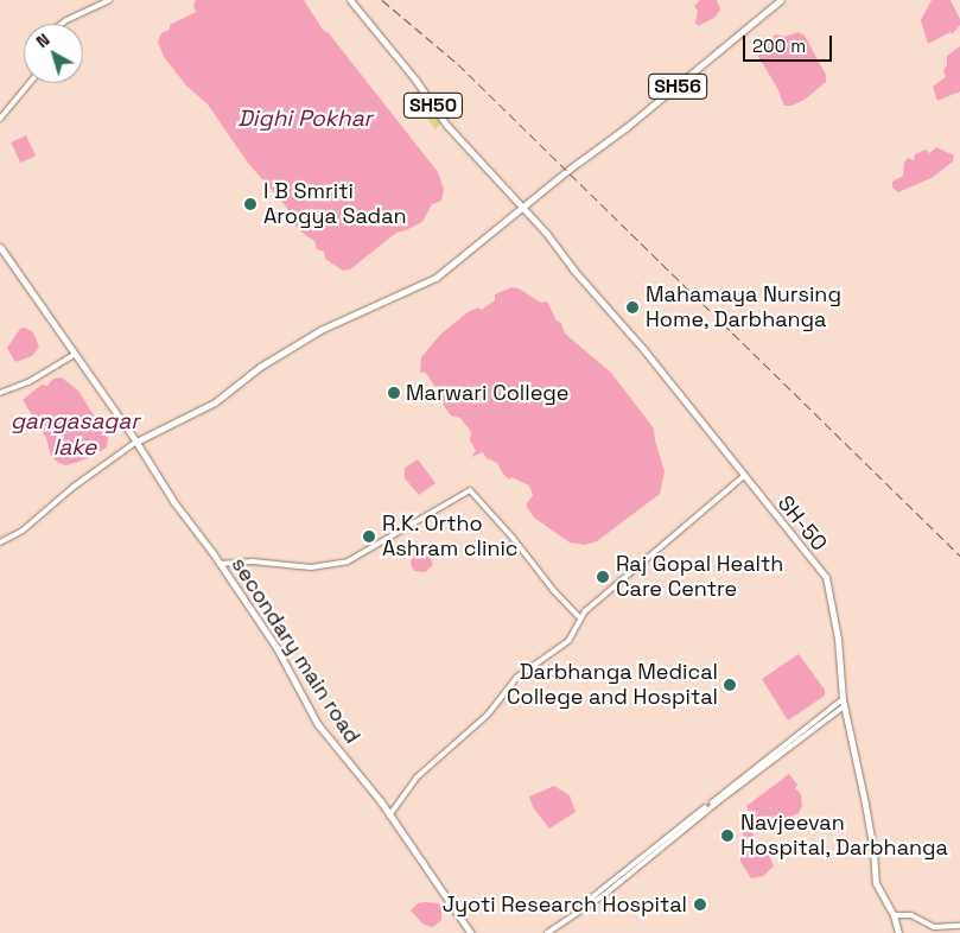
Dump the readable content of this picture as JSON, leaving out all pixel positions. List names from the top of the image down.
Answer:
{
  "streets": {
    "main road": [
      "SH56",
      "SH50",
      "SH-50",
      "secondary main road"
    ]
  },
  "crossings": [
    ["SH56", "SH50"],
    ["SH56", "SH-50"],
    ["SH50", "SH-50"]
  ],
  "water": ["Dighi Pokhar", "gangasagar lake"],
  "places": [
    "I B Smriti Arogya Sadan",
    "Mahamaya Nursing Home, Darbhanga",
    "Marwari College",
    "R.K. Ortho Ashram clinic",
    "Raj Gopal Health Care Centre",
    "Darbhanga Medical College and Hospital",
    "Navjeevan Hospital, Darbhanga",
    "Jyoti Research Hospital"
  ],
  "scale_bar": "200 m",
  "north": "top left"
}
